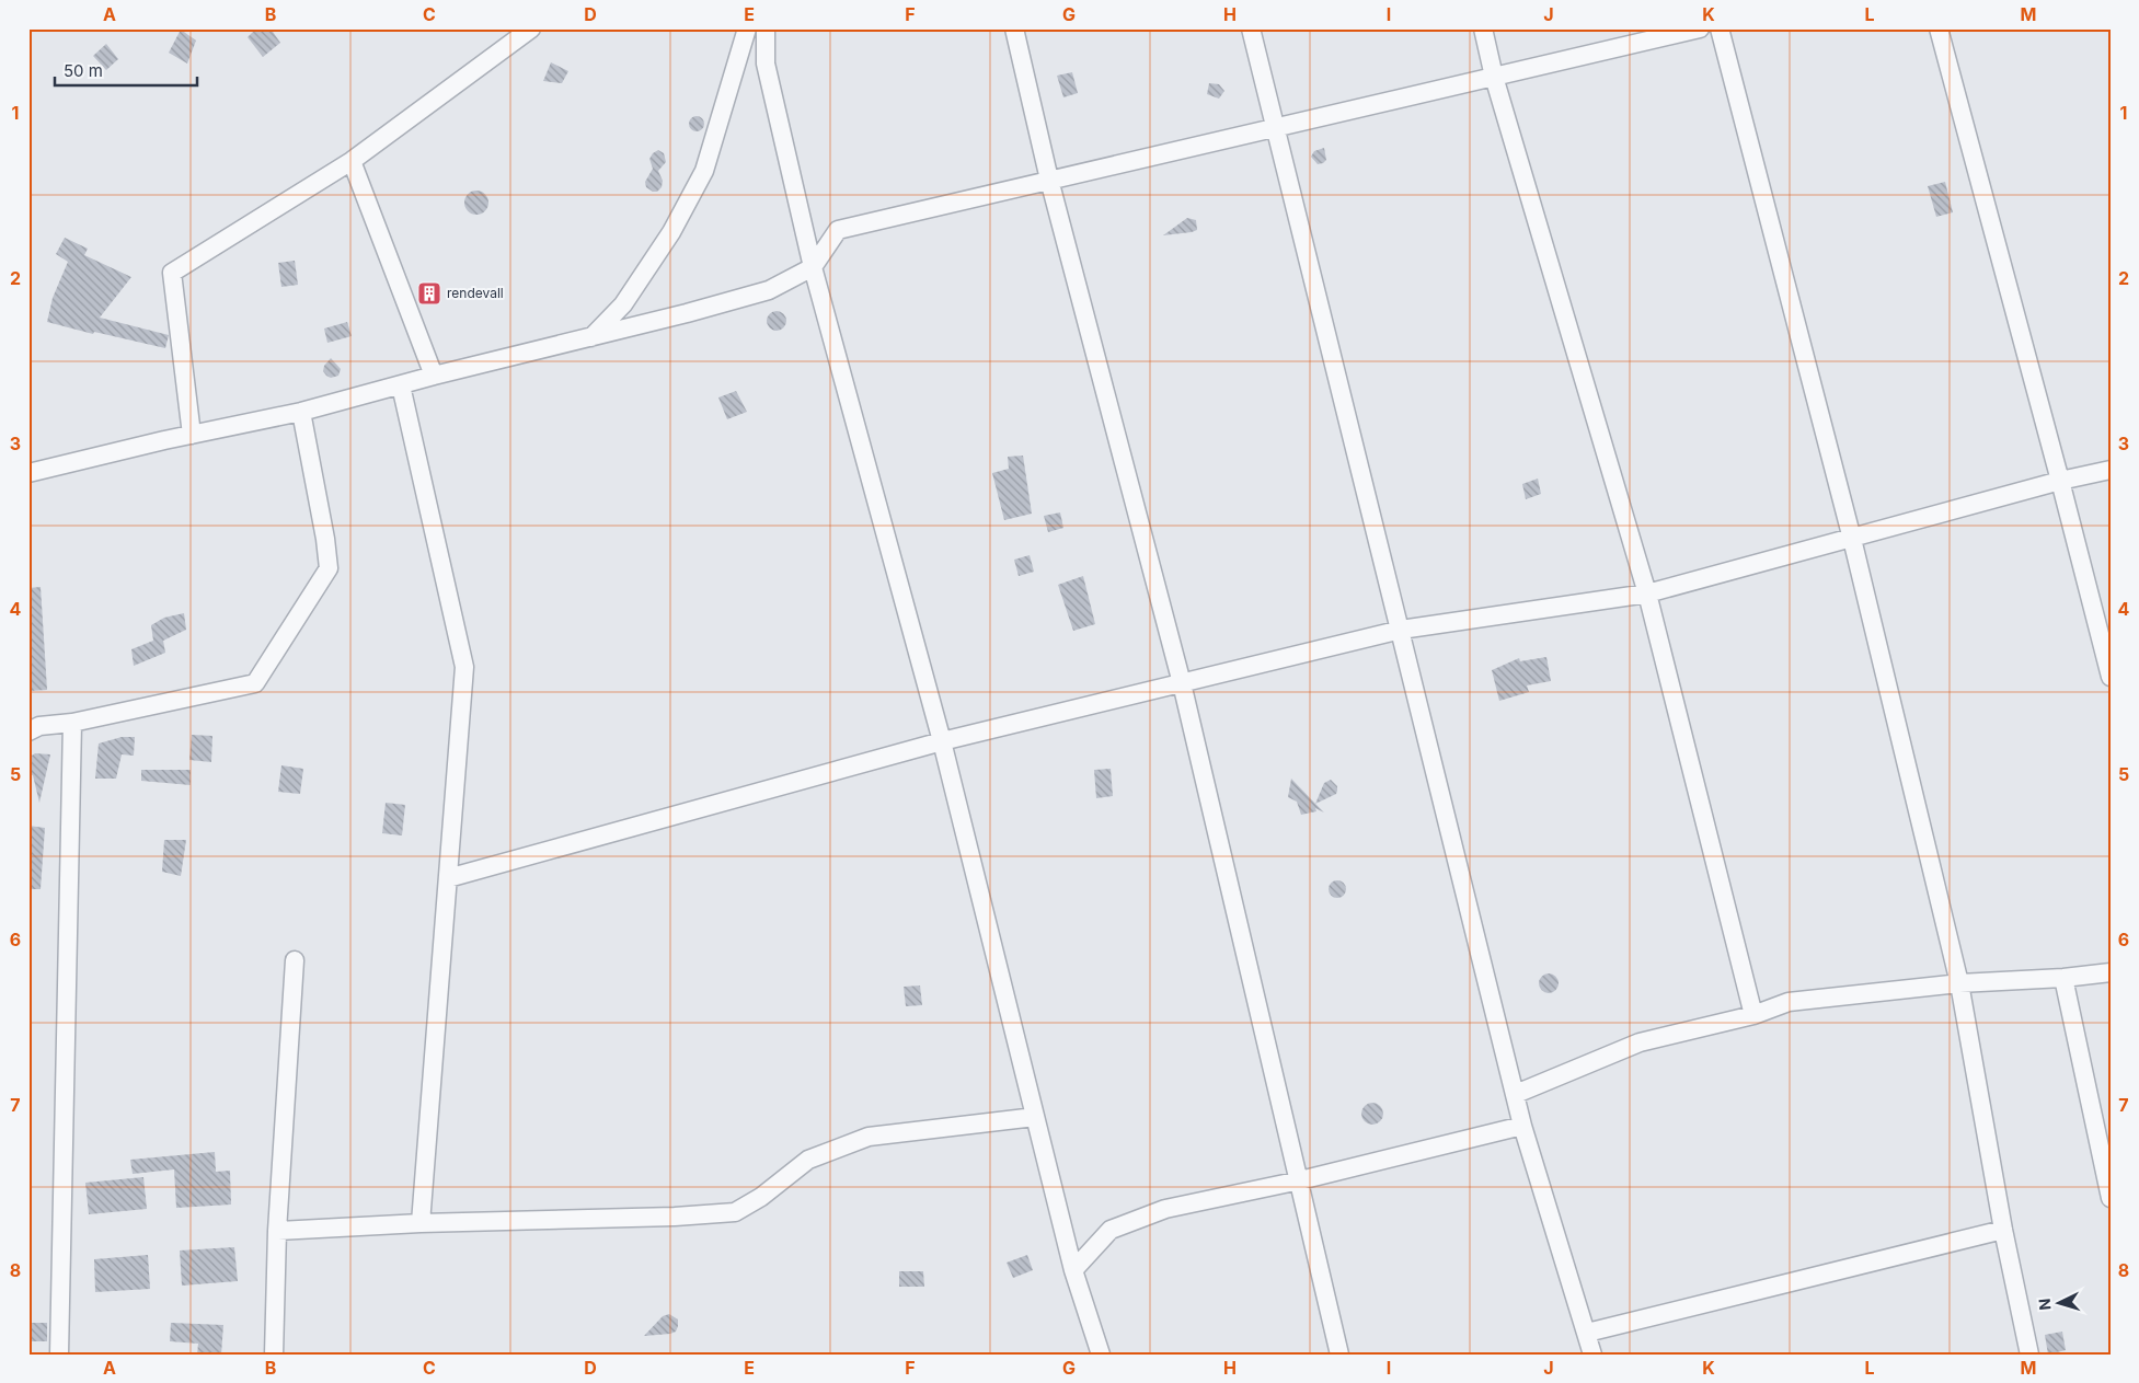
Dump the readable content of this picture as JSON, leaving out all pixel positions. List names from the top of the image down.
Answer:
{
  "places": {
    "building": ["rendevall"]
  },
  "scale_bar": "50 m",
  "north": "left",
  "grid": {
    "columns": [
      "A",
      "B",
      "C",
      "D",
      "E",
      "F",
      "G",
      "H",
      "I",
      "J",
      "K",
      "L",
      "M"
    ],
    "rows": [
      "1",
      "2",
      "3",
      "4",
      "5",
      "6",
      "7",
      "8"
    ]
  }
}
